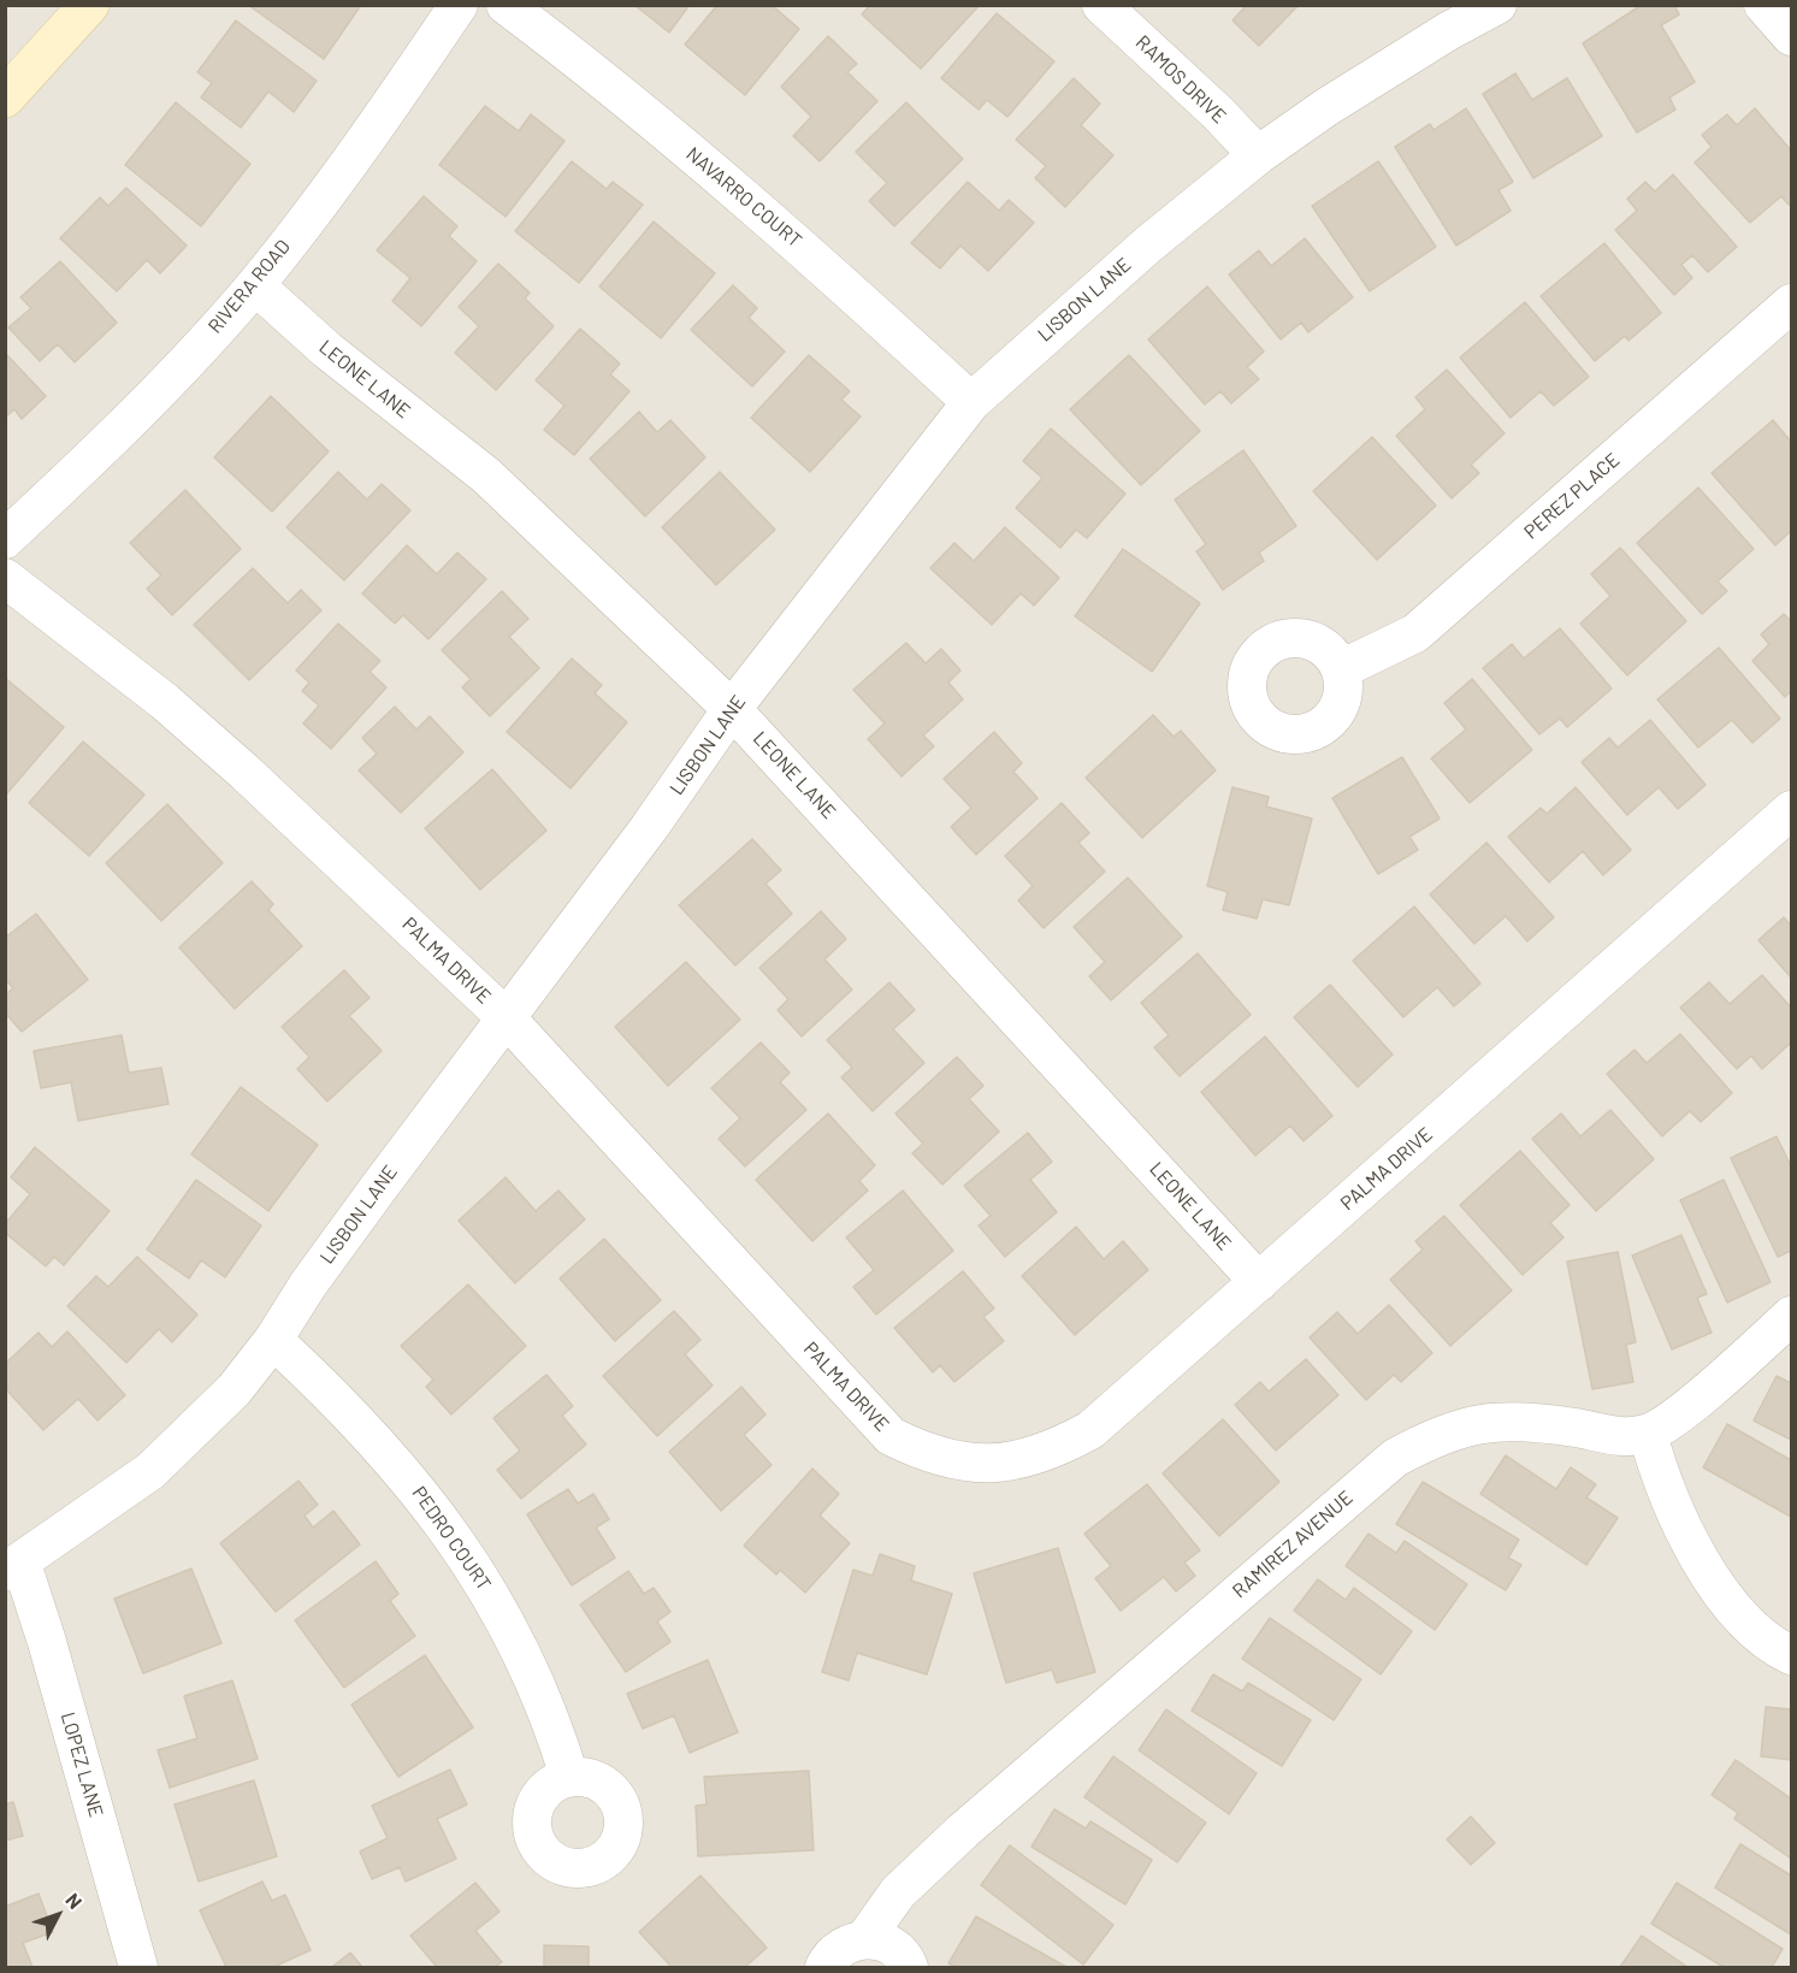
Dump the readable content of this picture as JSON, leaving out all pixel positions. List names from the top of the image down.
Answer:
{
  "streets": {
    "street": [
      "RAMOS DRIVE",
      "NAVARRO COURT",
      "RIVERA ROAD",
      "LISBON LANE",
      "LEONE LANE",
      "PEREZ PLACE",
      "PALMA DRIVE",
      "PEDRO COURT",
      "RAMIREZ AVENUE",
      "LOPEZ LANE"
    ]
  },
  "crossings": [
    ["RAMOS DRIVE", "LISBON LANE"],
    ["NAVARRO COURT", "LISBON LANE"],
    ["RIVERA ROAD", "LEONE LANE"],
    ["LISBON LANE", "LEONE LANE"],
    ["LISBON LANE", "PALMA DRIVE"],
    ["LISBON LANE", "PEDRO COURT"],
    ["LISBON LANE", "LOPEZ LANE"],
    ["LEONE LANE", "PALMA DRIVE"]
  ],
  "north": "top right"
}
